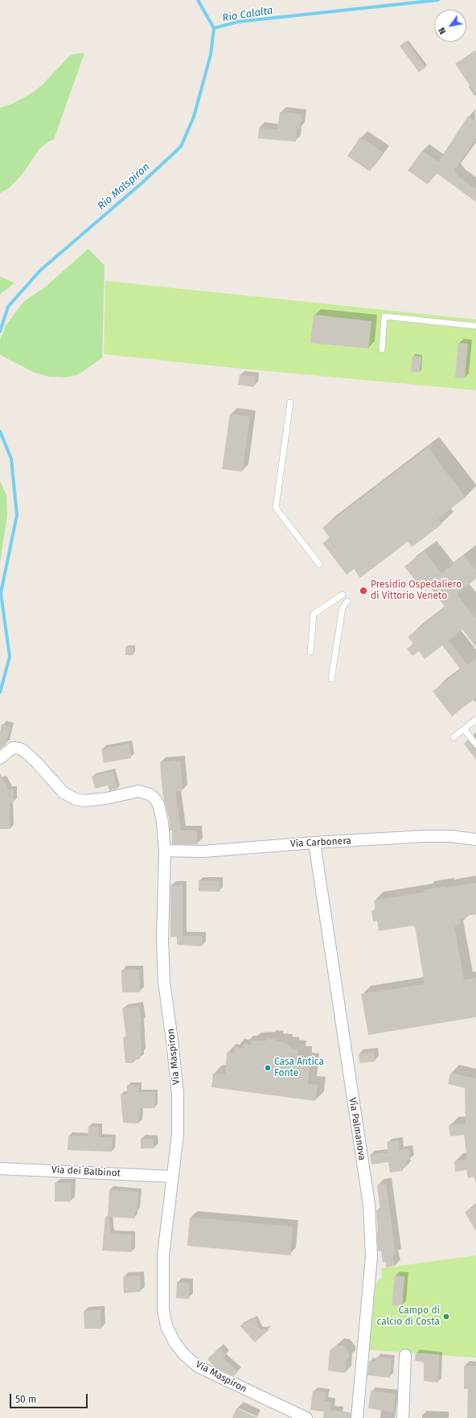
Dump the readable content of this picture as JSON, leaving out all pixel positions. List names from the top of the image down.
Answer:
{
  "streets": {
    "street": [
      "Via Carbonera",
      "Via Maspiron",
      "Via Palmanova",
      "Via dei Balbinot"
    ]
  },
  "crossings": [
    ["Via Carbonera", "Via Maspiron"],
    ["Via Carbonera", "Via Palmanova"],
    ["Via Maspiron", "Via dei Balbinot"]
  ],
  "water": ["Rio Calalta", "Rio Malspiron"],
  "places": ["Presidio Ospedaliero di Vittorio Veneto", "Casa Antica Fonte", "Campo di calcio di Costa"],
  "scale_bar": "50 m",
  "north": "bottom left"
}
